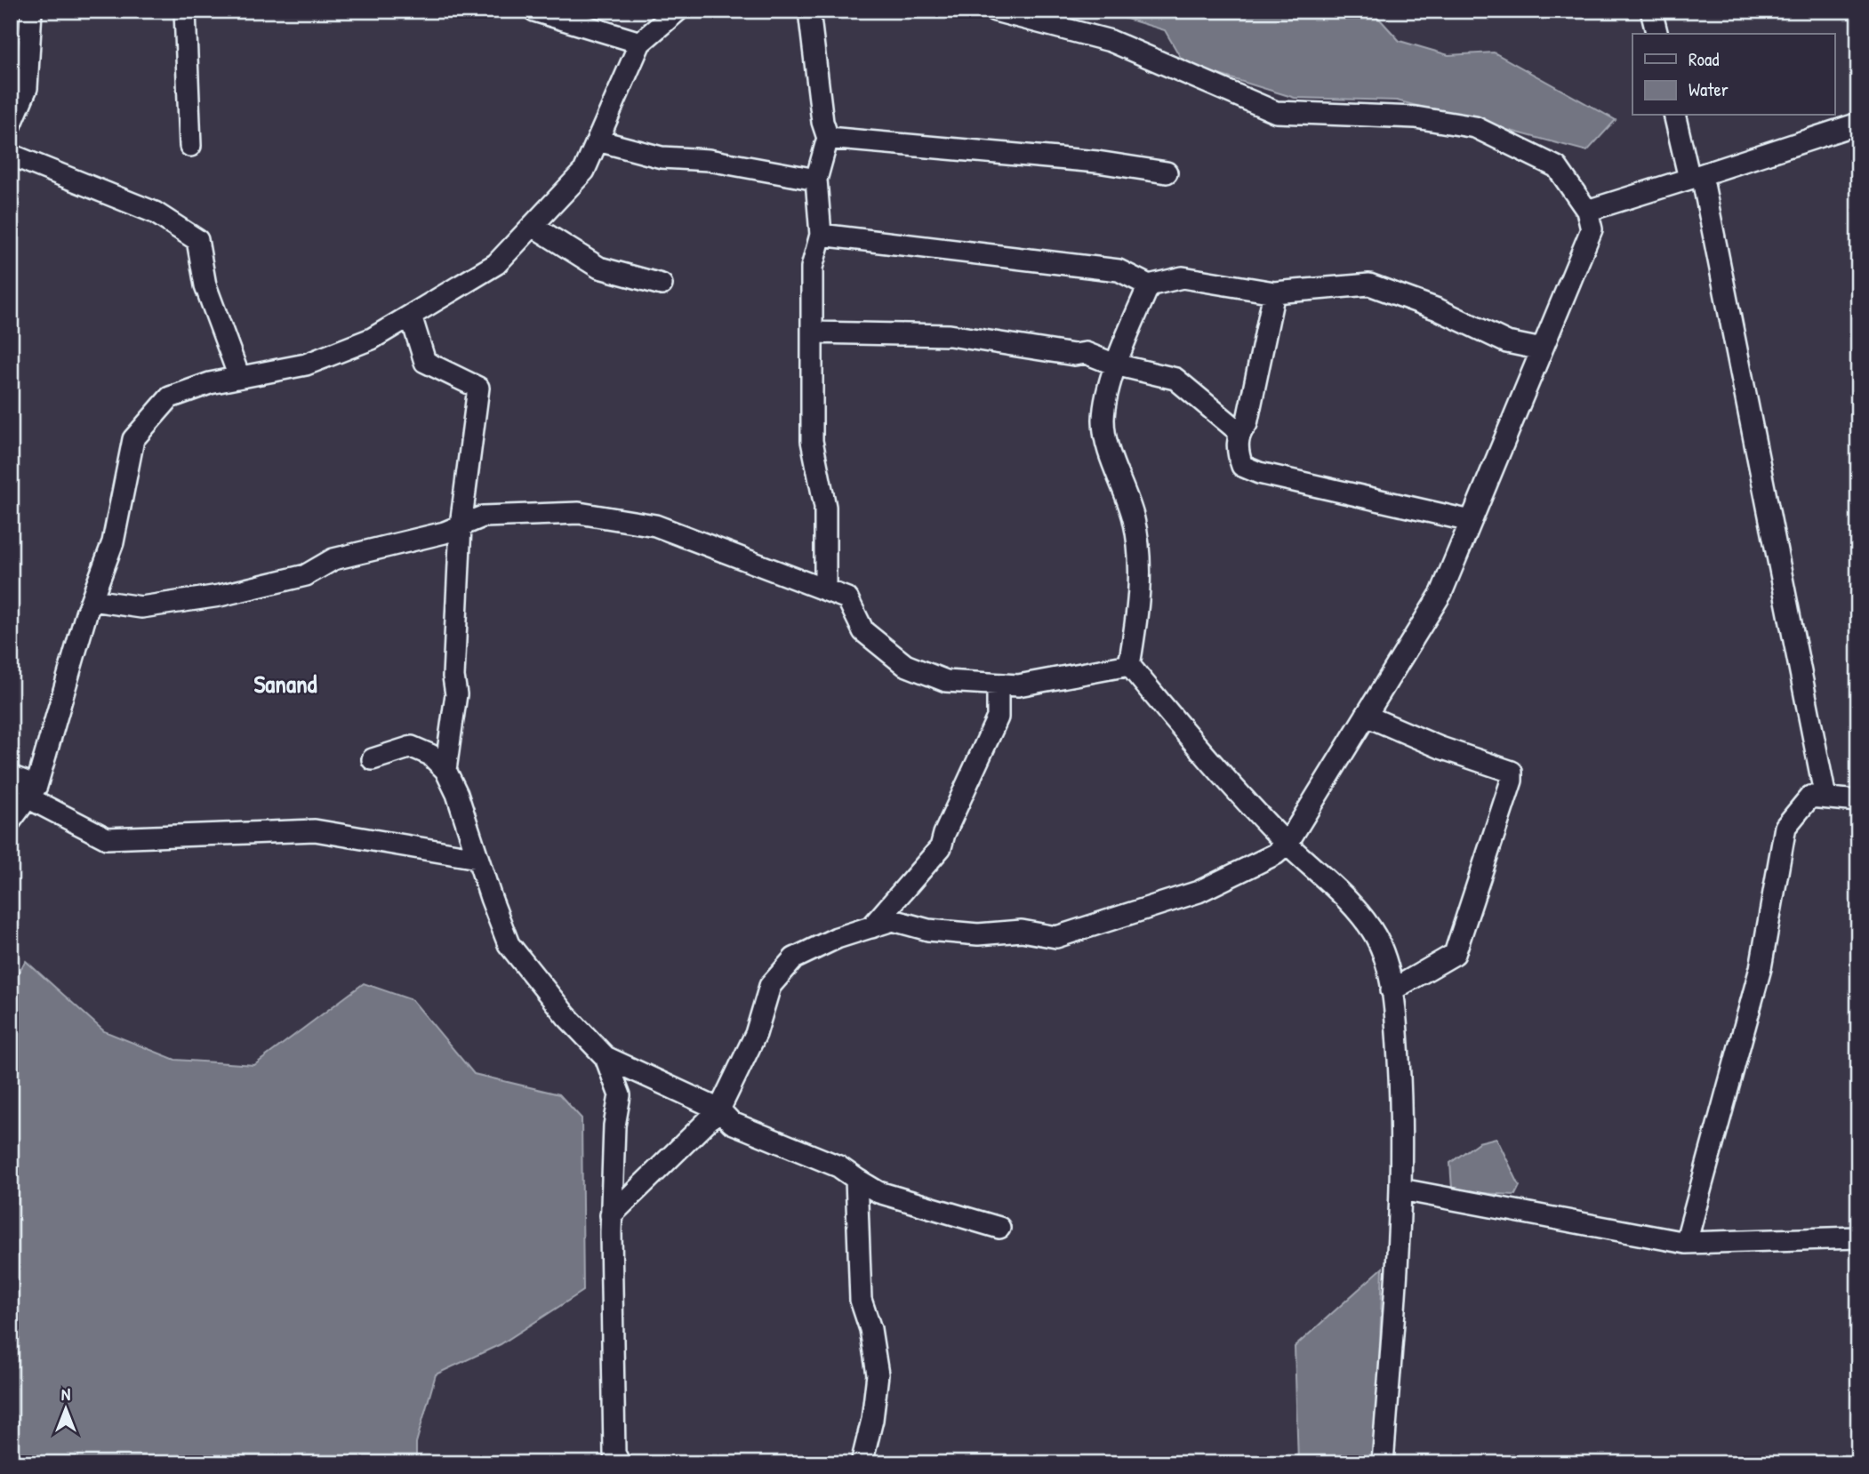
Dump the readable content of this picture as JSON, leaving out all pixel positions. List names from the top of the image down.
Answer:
{
  "districts": ["Sanand"],
  "legend": ["Road", "Water"],
  "north": "top"
}
